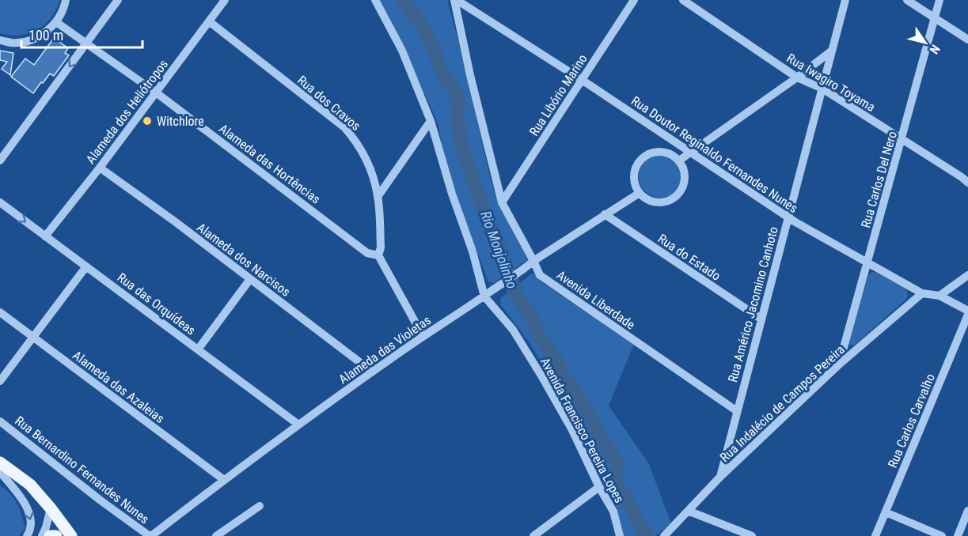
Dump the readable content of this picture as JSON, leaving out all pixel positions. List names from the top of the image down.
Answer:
{
  "streets": {
    "street": [
      "Rua Iwagiro Toyama",
      "Rua Libório Marino",
      "Rua dos Cravos",
      "Alameda dos Heliótropos",
      "Rua Doutor Reginaldo Fernandes Nunes",
      "Alameda das Hortências",
      "Rua Carlos Del Nero",
      "Rua do Estado",
      "Alameda dos Narcisos",
      "Avenida Liberdade",
      "Rua das Orquídeas",
      "Rua Américo Jacomino Canhoto",
      "Alameda das Violetas",
      "Alameda das Azaleias",
      "Rua Indalécio de Campos Pereira",
      "Rua Carlos Carvalho",
      "Avenida Francisco Pereira Lopes",
      "Rua Bernardino Fernandes Nunes"
    ]
  },
  "crossings": [
    ["Rua Iwagiro Toyama", "Rua Carlos Del Nero"],
    ["Rua Iwagiro Toyama", "Rua Américo Jacomino Canhoto"],
    ["Rua Libório Marino", "Rua Doutor Reginaldo Fernandes Nunes"],
    ["Rua Libório Marino", "Avenida Liberdade"],
    ["Rua dos Cravos", "Alameda dos Heliótropos"],
    ["Rua dos Cravos", "Alameda das Hortências"],
    ["Alameda dos Heliótropos", "Alameda das Hortências"],
    ["Alameda dos Heliótropos", "Alameda dos Narcisos"],
    ["Alameda dos Heliótropos", "Rua das Orquídeas"],
    ["Rua Doutor Reginaldo Fernandes Nunes", "Rua Carlos Del Nero"],
    ["Rua Doutor Reginaldo Fernandes Nunes", "Avenida Liberdade"],
    ["Rua Doutor Reginaldo Fernandes Nunes", "Rua Américo Jacomino Canhoto"],
    ["Rua Doutor Reginaldo Fernandes Nunes", "Rua Indalécio de Campos Pereira"],
    ["Rua Carlos Del Nero", "Rua Indalécio de Campos Pereira"],
    ["Rua do Estado", "Rua Américo Jacomino Canhoto"],
    ["Rua do Estado", "Alameda das Violetas"],
    ["Alameda dos Narcisos", "Alameda das Violetas"],
    ["Avenida Liberdade", "Rua Américo Jacomino Canhoto"],
    ["Avenida Liberdade", "Alameda das Violetas"],
    ["Rua das Orquídeas", "Alameda das Violetas"],
    ["Rua Américo Jacomino Canhoto", "Rua Indalécio de Campos Pereira"],
    ["Alameda das Violetas", "Alameda das Azaleias"],
    ["Alameda das Violetas", "Avenida Francisco Pereira Lopes"],
    ["Alameda das Violetas", "Rua Bernardino Fernandes Nunes"]
  ],
  "water": ["Rio Monjolinho"],
  "places": ["Witchlore"],
  "scale_bar": "100 m",
  "north": "bottom right"
}
